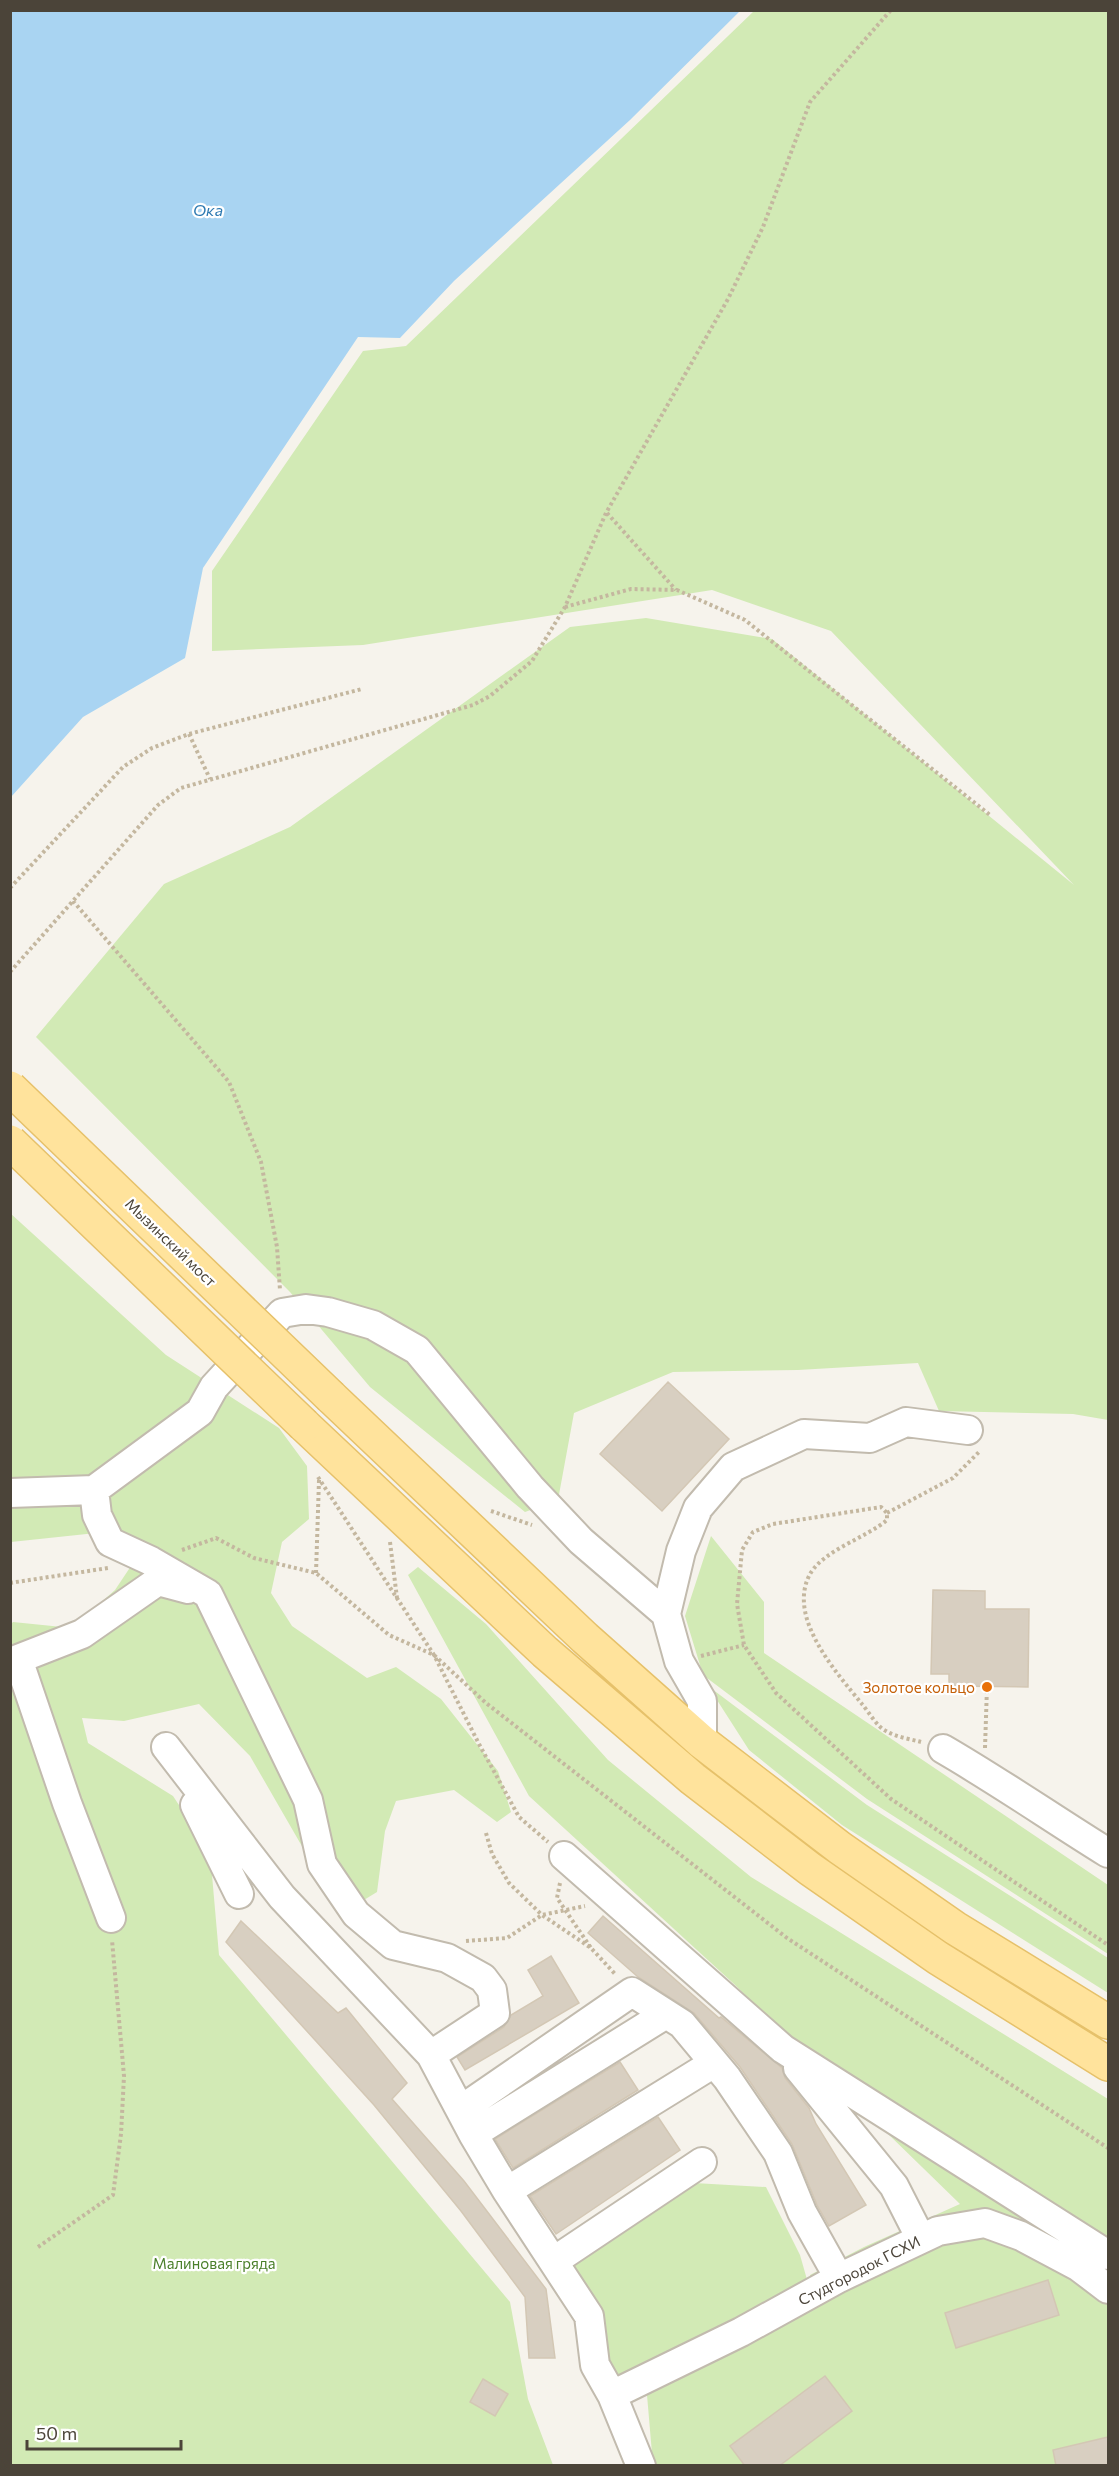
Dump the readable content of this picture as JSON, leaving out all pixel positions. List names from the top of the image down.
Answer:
{
  "streets": {
    "main road": ["Мызинский мост"],
    "lane": ["Студгородок ГСХИ"]
  },
  "water": ["Ока"],
  "parks": ["Малиновая гряда"],
  "places": ["Золотое кольцо"],
  "scale_bar": "50 m"
}
